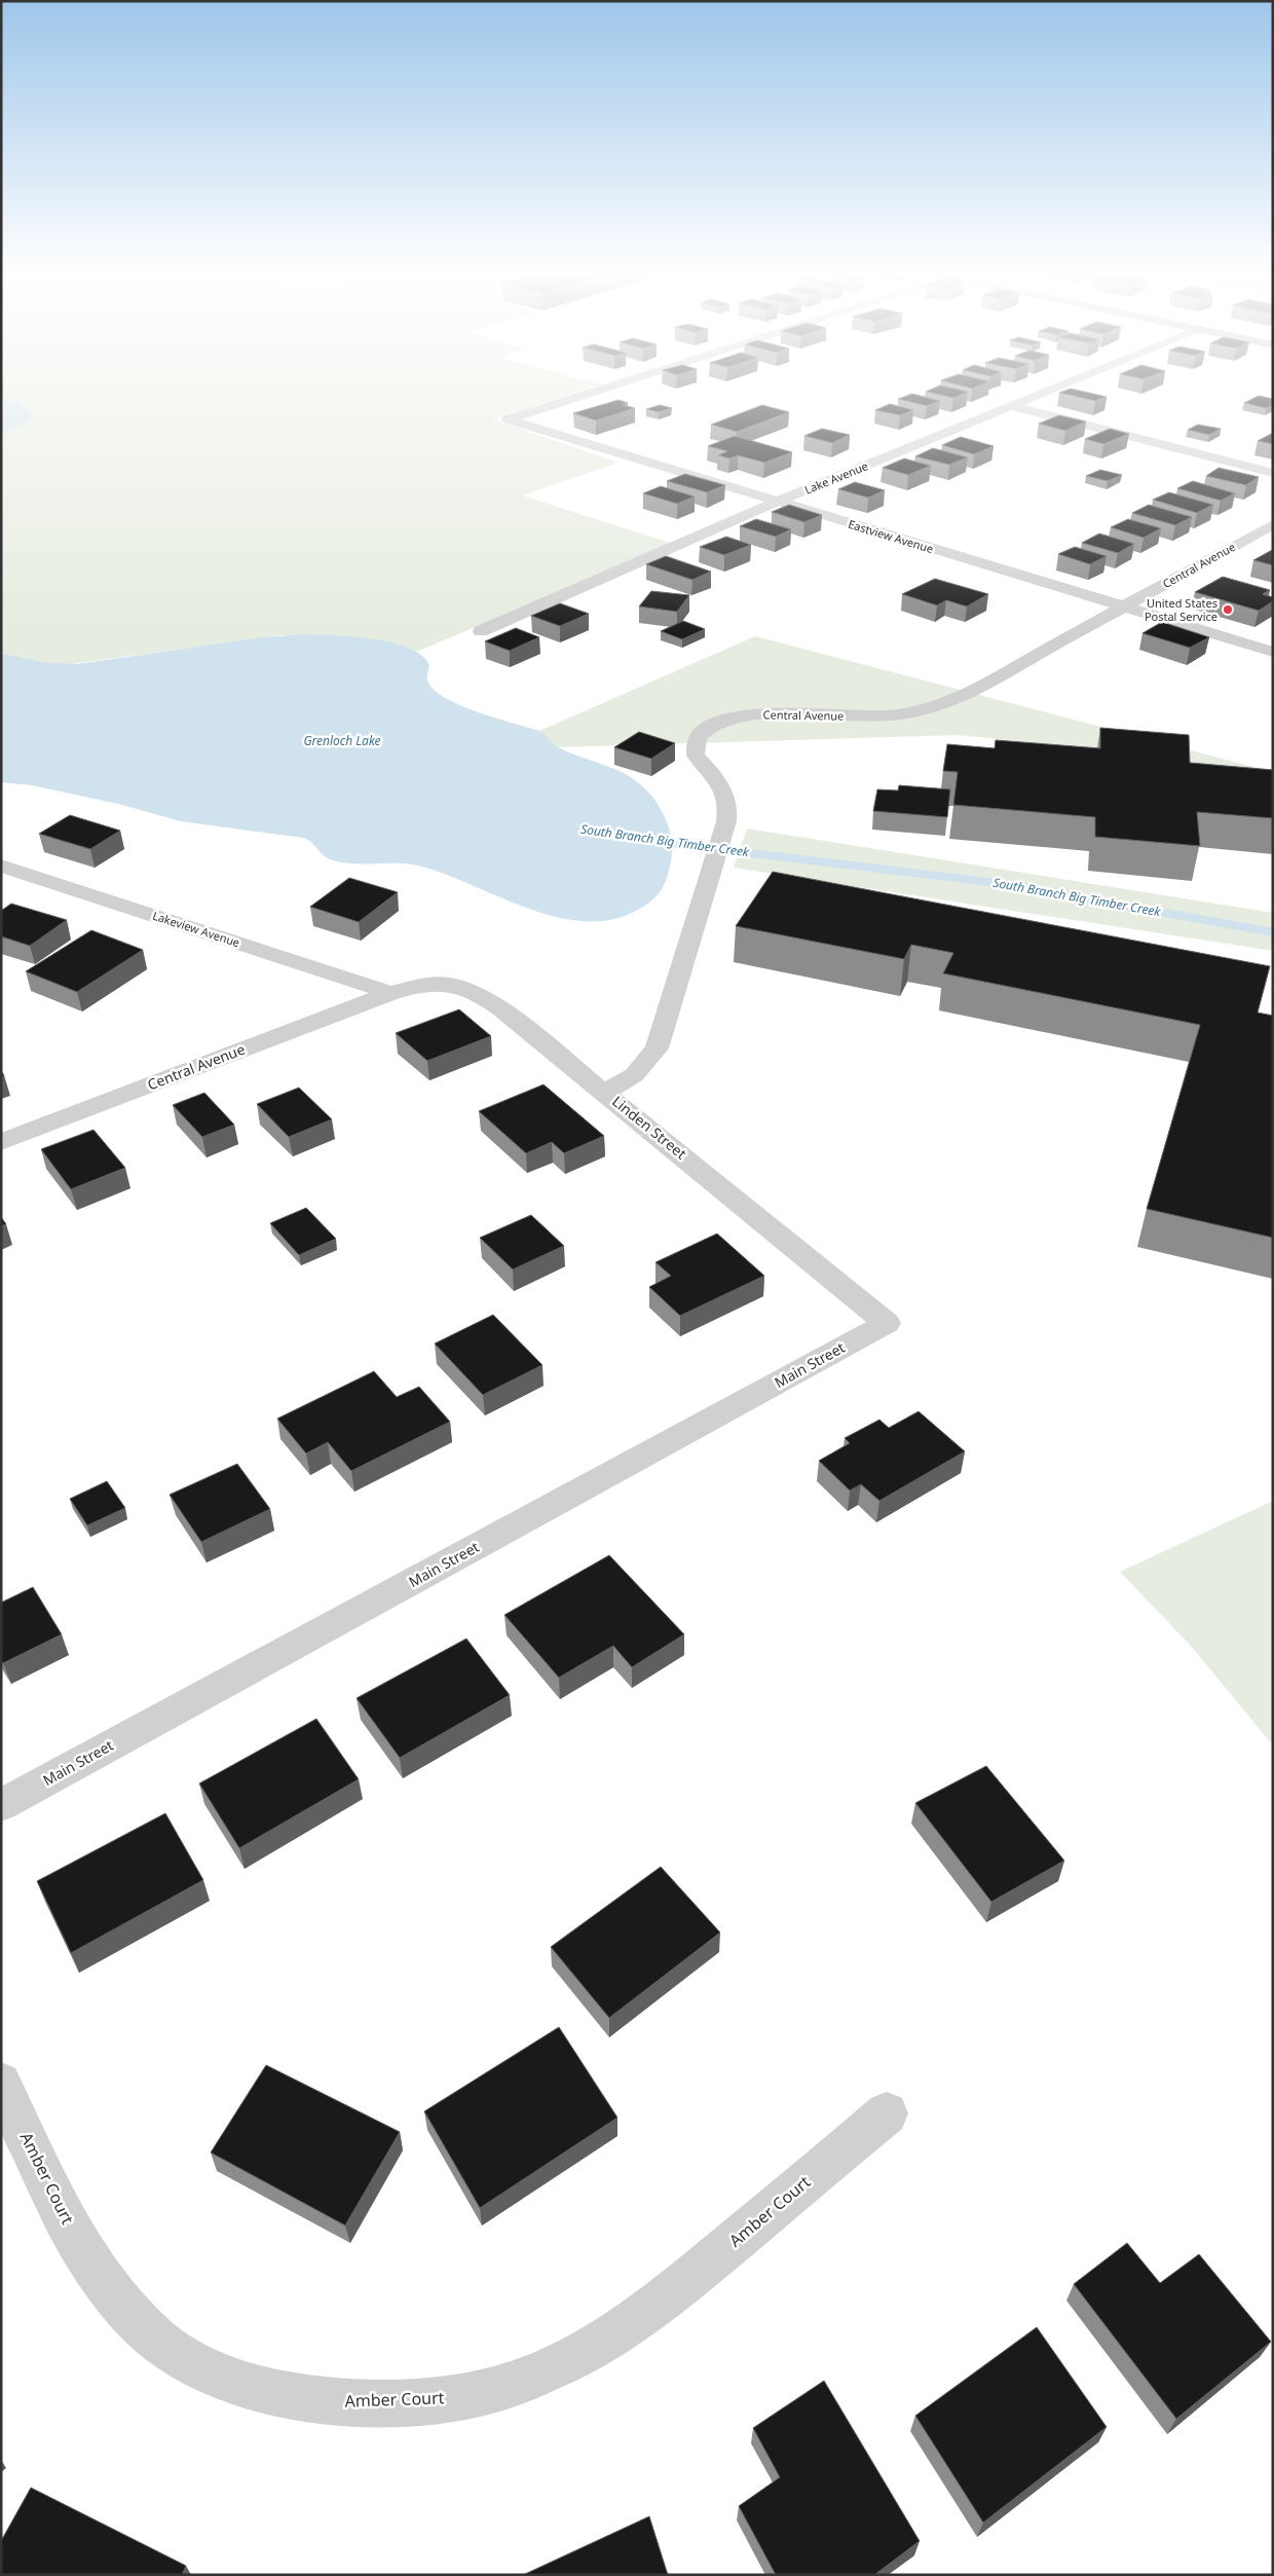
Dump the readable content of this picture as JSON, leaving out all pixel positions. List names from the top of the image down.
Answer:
{
  "streets": {
    "street": [
      "Lake Avenue",
      "Eastview Avenue",
      "Central Avenue",
      "Lakeview Avenue",
      "Linden Street",
      "Main Street",
      "Amber Court"
    ]
  },
  "crossings": [
    ["Lake Avenue", "Eastview Avenue"],
    ["Eastview Avenue", "Central Avenue"],
    ["Central Avenue", "Lakeview Avenue"],
    ["Central Avenue", "Linden Street"],
    ["Lakeview Avenue", "Linden Street"],
    ["Linden Street", "Main Street"]
  ],
  "water": ["Grenloch Lake", "South Branch Big Timber Creek"],
  "places": ["United States Postal Service"]
}
